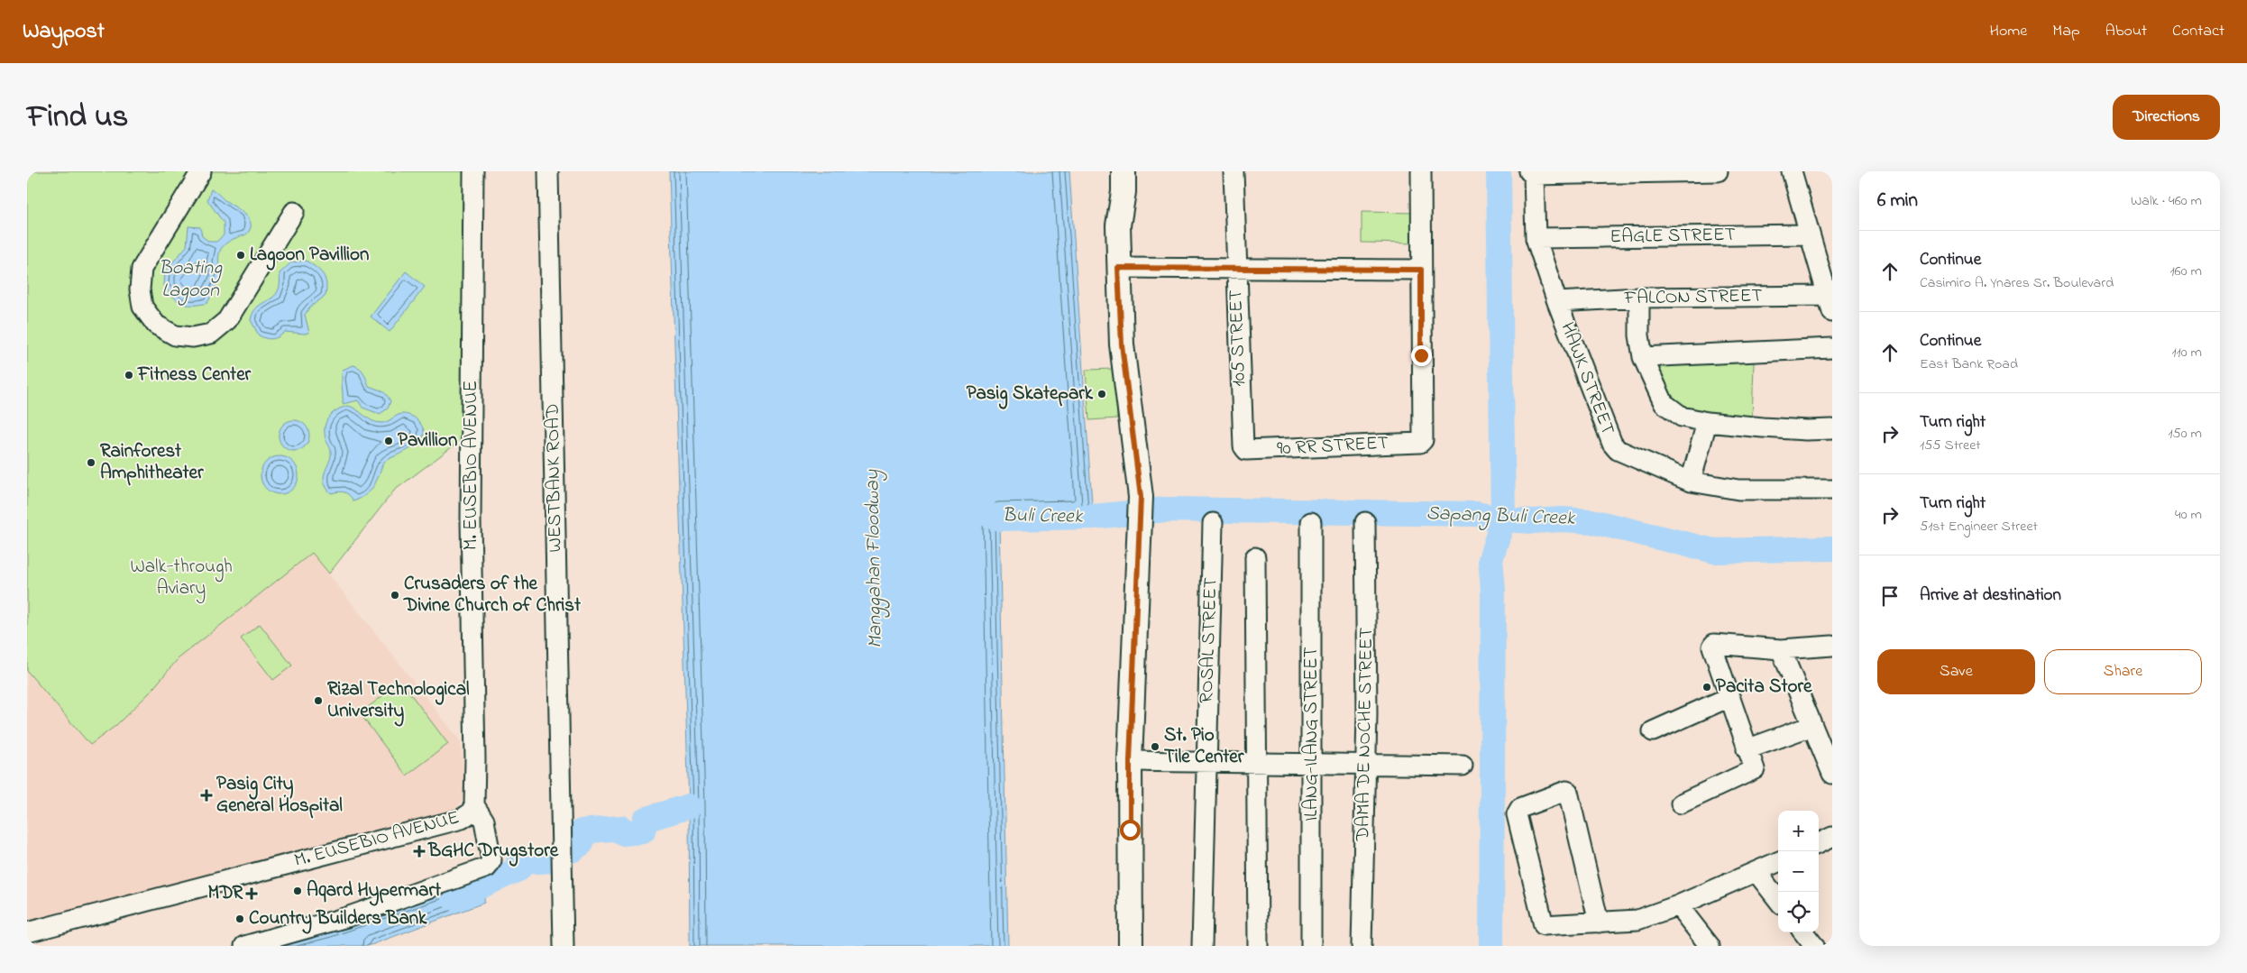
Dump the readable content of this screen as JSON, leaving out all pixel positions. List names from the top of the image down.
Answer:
{
  "streets": {
    "street": [
      "EAGLE STREET",
      "FALCON STREET",
      "105 STREET",
      "HAWK STREET",
      "90 RR STREET",
      "M. EUSEBIO AVENUE",
      "WESTBANK ROAD",
      "ROSAL STREET",
      "ILANG-ILANG STREET",
      "DAMA DE NOCHE STREET"
    ]
  },
  "crossings": [
    ["EAGLE STREET", "HAWK STREET"],
    ["FALCON STREET", "HAWK STREET"],
    ["105 STREET", "90 RR STREET"]
  ],
  "water": [
    "Boating Lagoon",
    "Buli Creek",
    "Sapang Buli Creek",
    "Manggahan Floodway"
  ],
  "parks": ["Walk-through Aviary"],
  "places": {
    "other": [
      "Lagoon Pavillion",
      "Fitness Center",
      "Pasig Skatepark",
      "Pavillion",
      "Rainforest Amphitheater",
      "Crusaders of the Divine Church of Christ",
      "Pacita Store",
      "Rizal Technological University",
      "St. Pio Tile Center",
      "Aqard Hypermart",
      "Country Builders Bank"
    ],
    "health": ["Pasig City General Hospital", "BGHC Drugstore", "MDR"]
  },
  "page": {
    "header": "Waypost",
    "nav": [
      "Home",
      "Map",
      "About",
      "Contact"
    ],
    "title": "Find us",
    "buttons": [
      "Directions",
      ["Save", "Share"]
    ],
    "heading": ["6 min", "Walk · 460 m"],
    "list": [
      ["Continue", "Casimiro A. Ynares Sr. Boulevard", "160 m"],
      ["Continue", "East Bank Road", "110 m"],
      ["Turn right", "155 Street", "150 m"],
      ["Turn right", "51st Engineer Street", "40 m"],
      "Arrive at destination"
    ],
    "map_buttons": ["+", "−"]
  }
}
